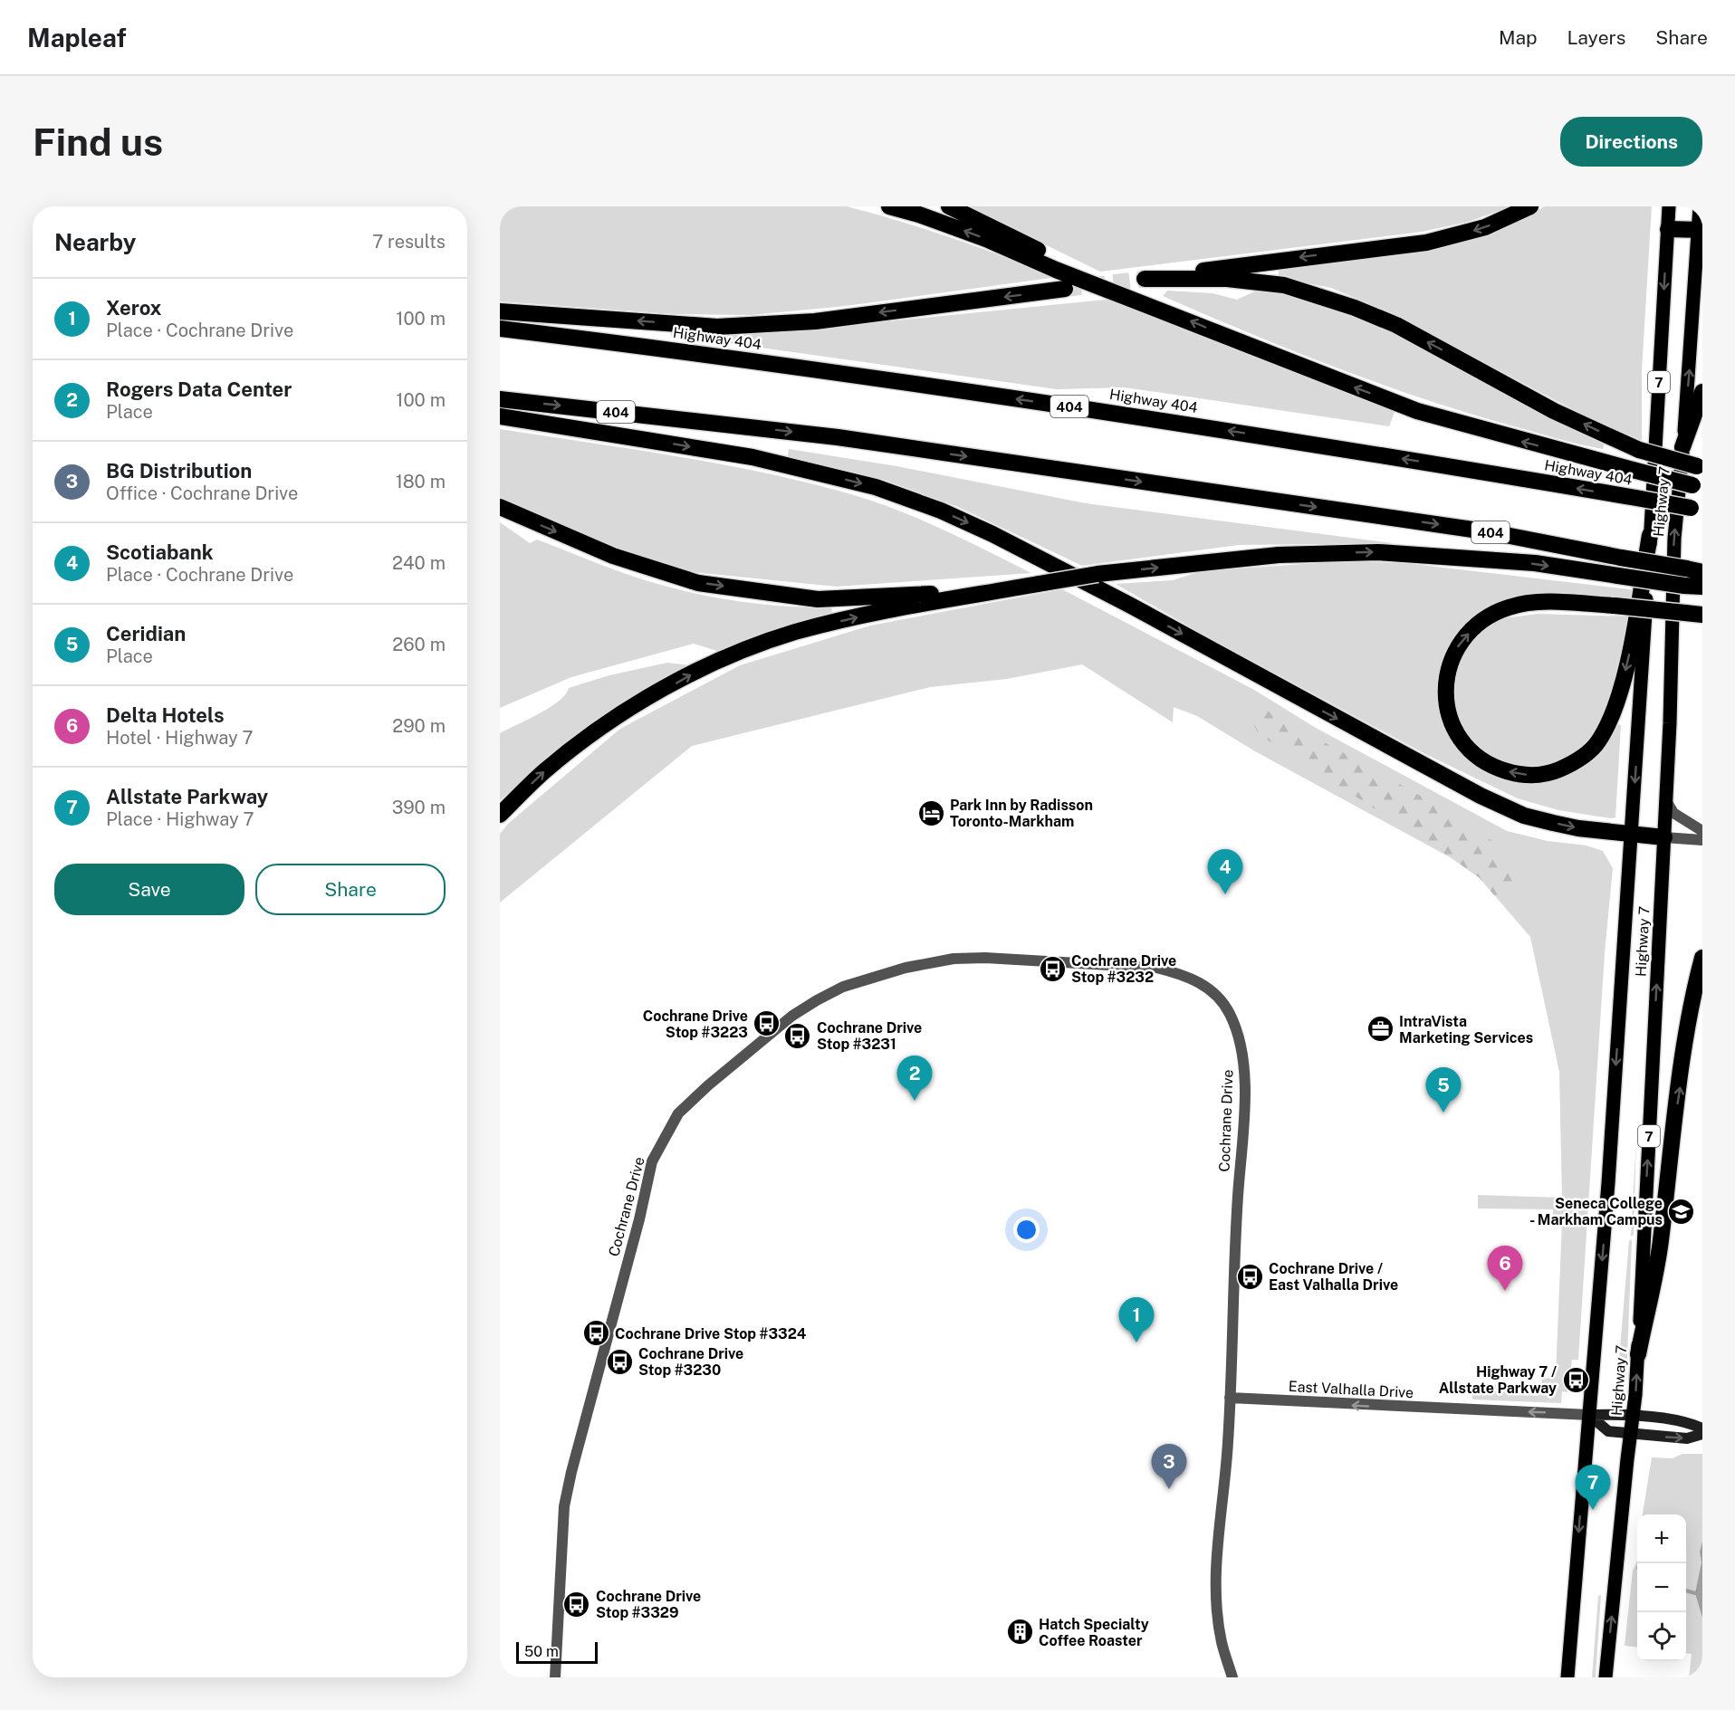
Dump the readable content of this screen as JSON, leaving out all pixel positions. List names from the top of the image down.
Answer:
{
  "streets": {
    "highway": ["Highway 404", "404"],
    "main road": ["7", "Highway 7"],
    "street": ["Cochrane Drive", "East Valhalla Drive"]
  },
  "crossings": [
    ["Highway 7", "East Valhalla Drive"],
    ["Cochrane Drive", "East Valhalla Drive"]
  ],
  "one_way": ["East Valhalla Drive"],
  "places": {
    "hotel": ["Park Inn by Radisson Toronto-Markham"],
    "bus stop": [
      "Cochrane Drive Stop #3232",
      "Cochrane Drive Stop #3223",
      "Cochrane Drive Stop #3231",
      "Cochrane Drive / East Valhalla Drive",
      "Cochrane Drive Stop #3324",
      "Cochrane Drive Stop #3230",
      "Highway 7 / Allstate Parkway",
      "Cochrane Drive Stop #3329"
    ],
    "office": ["IntraVista Marketing Services"],
    "school or university": ["Seneca College - Markham Campus"],
    "building": ["Hatch Specialty Coffee Roaster"]
  },
  "scale_bar": "50 m",
  "page": {
    "header": "Mapleaf",
    "nav": ["Map", "Layers", "Share"],
    "buttons": [
      "Directions",
      ["Save", "Share"]
    ],
    "title": "Find us",
    "heading": ["Nearby", "7 results"],
    "list": [
      {
        "mark": "1",
        "name": "Xerox",
        "note": "Place · Cochrane Drive",
        "value": "100 m"
      },
      {
        "mark": "2",
        "name": "Rogers Data Center",
        "note": "Place",
        "value": "100 m"
      },
      {
        "mark": "3",
        "name": "BG Distribution",
        "note": "Office · Cochrane Drive",
        "value": "180 m"
      },
      {
        "mark": "4",
        "name": "Scotiabank",
        "note": "Place · Cochrane Drive",
        "value": "240 m"
      },
      {
        "mark": "5",
        "name": "Ceridian",
        "note": "Place",
        "value": "260 m"
      },
      {
        "mark": "6",
        "name": "Delta Hotels",
        "note": "Hotel · Highway 7",
        "value": "290 m"
      },
      {
        "mark": "7",
        "name": "Allstate Parkway",
        "note": "Place · Highway 7",
        "value": "390 m"
      }
    ],
    "pins": [
      "4",
      "2",
      "5",
      "6",
      "1",
      "3",
      "7"
    ],
    "map_buttons": ["+", "−"],
    "scale": "50 m"
  }
}
